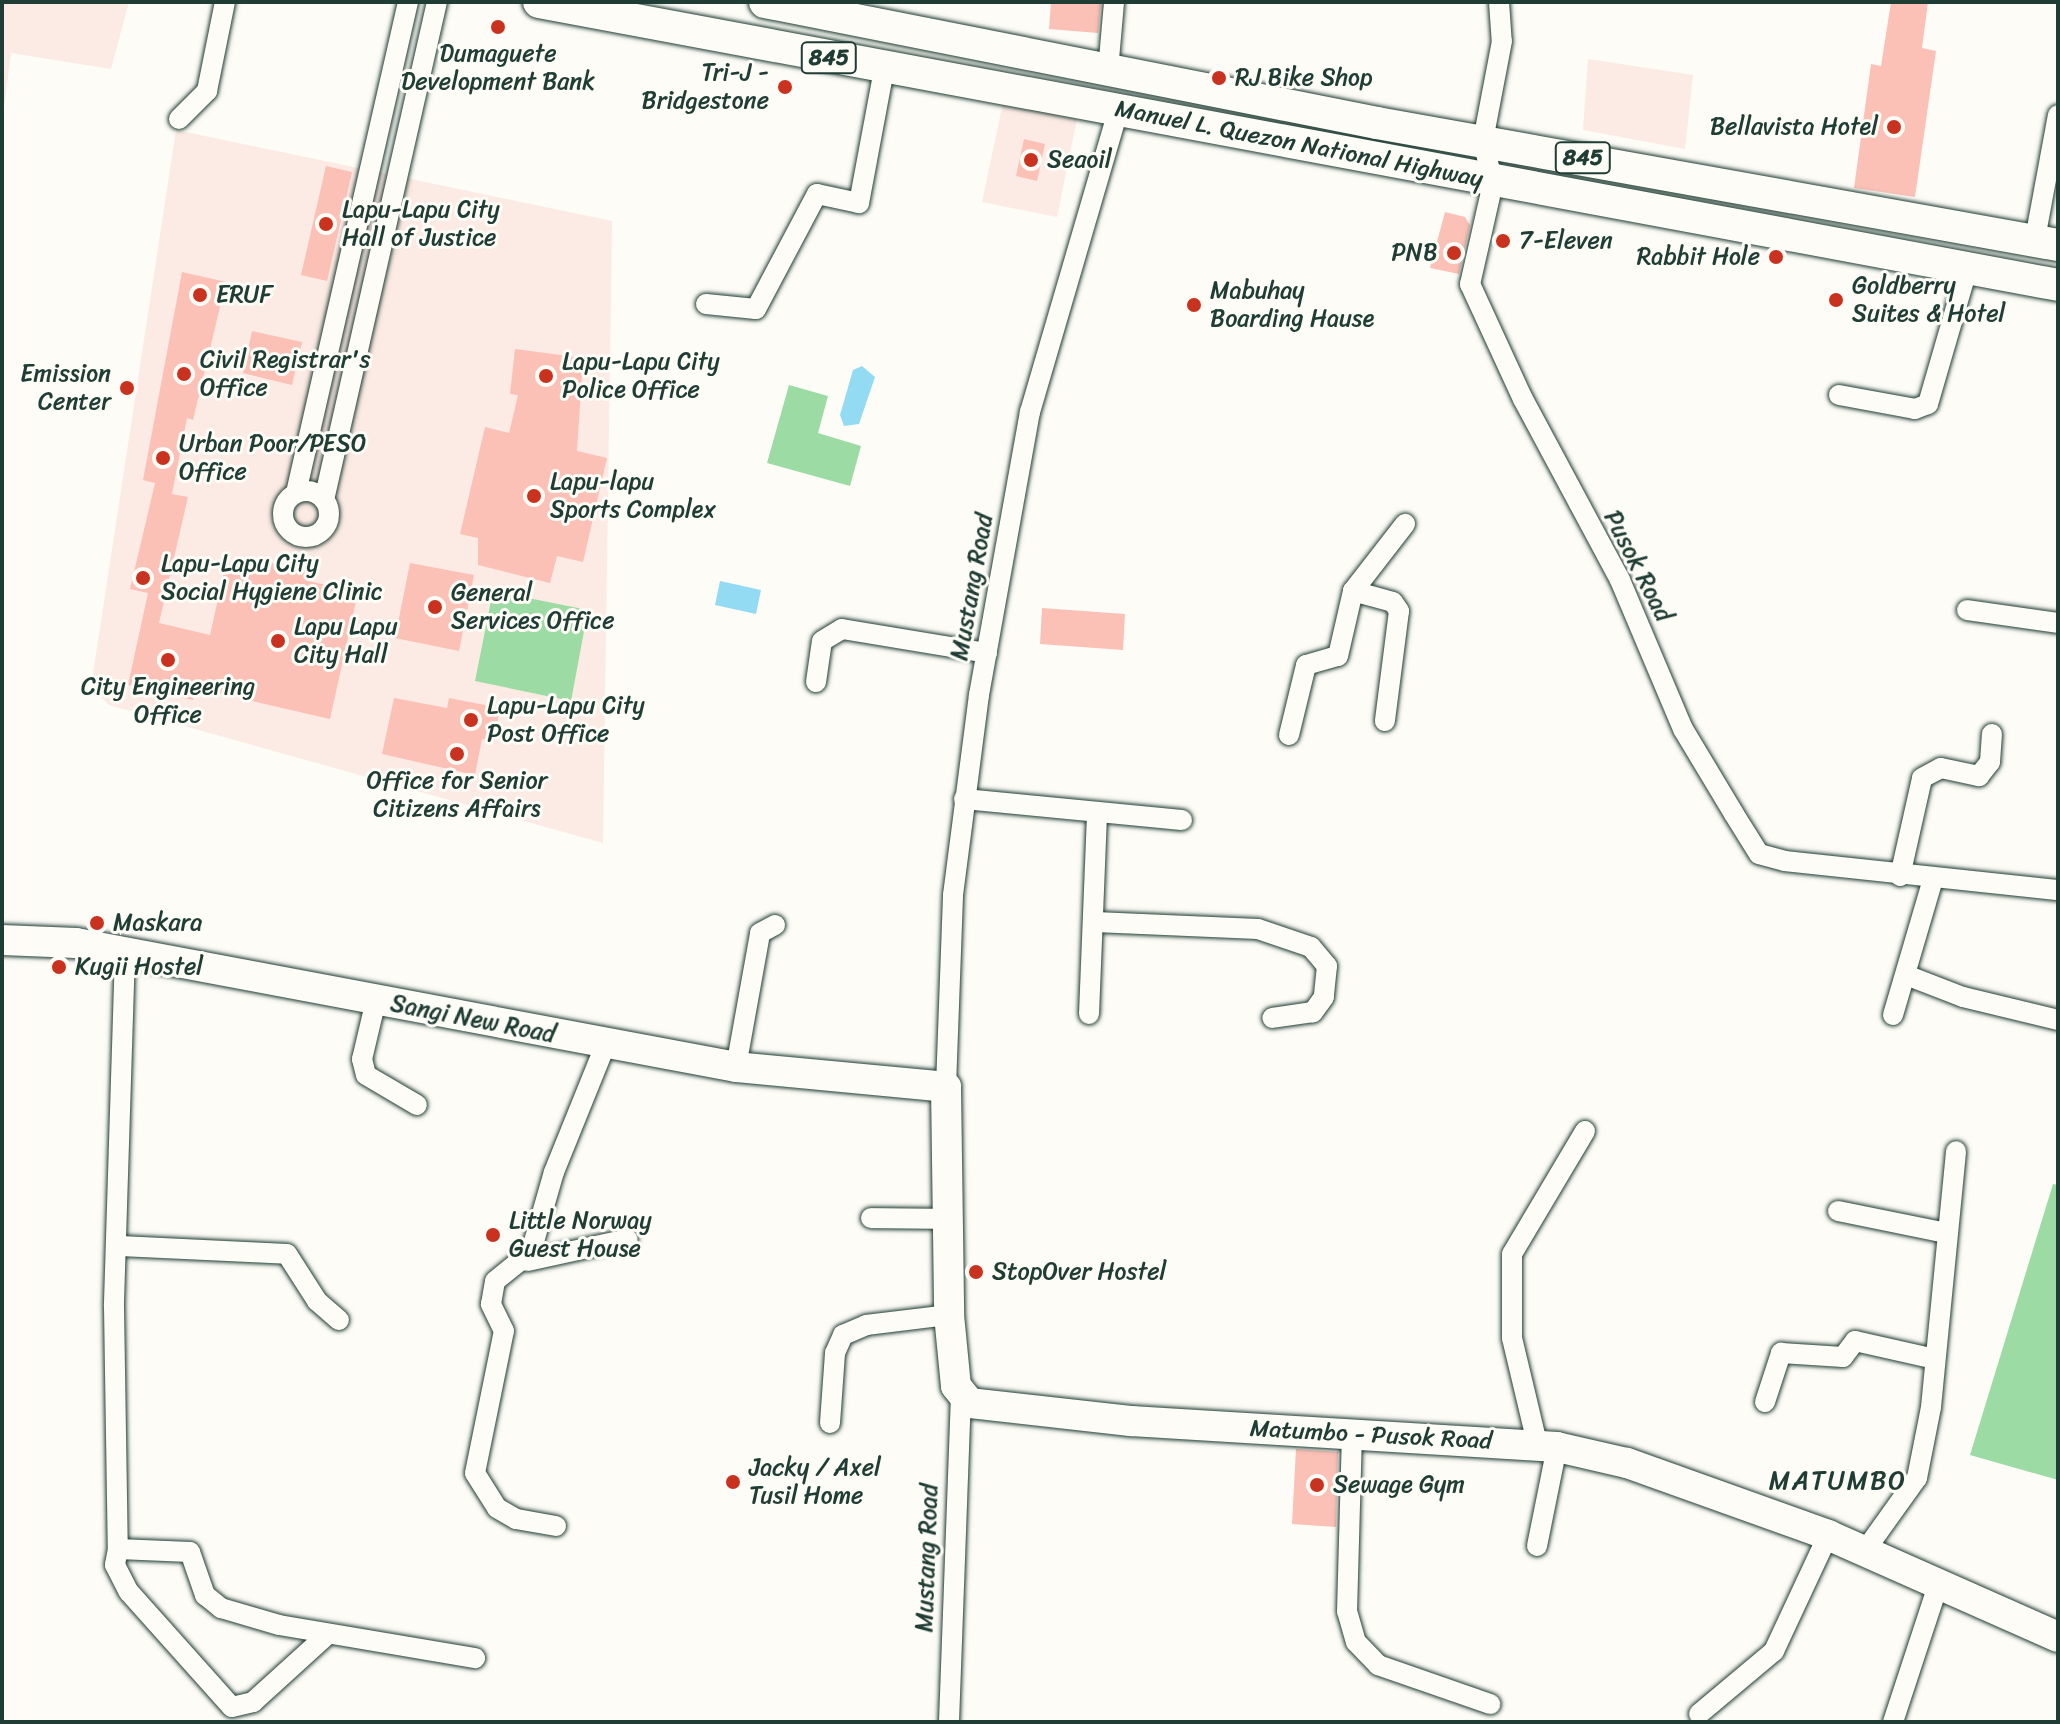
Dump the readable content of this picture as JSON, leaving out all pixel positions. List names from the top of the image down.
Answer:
{
  "streets": {
    "main road": ["845", "Manuel L. Quezon National Highway"],
    "street": [
      "Pusok Road",
      "Mustang Road",
      "Sangi New Road",
      "Matumbo - Pusok Road"
    ]
  },
  "crossings": [
    ["Manuel L. Quezon National Highway", "Pusok Road"],
    ["Manuel L. Quezon National Highway", "Mustang Road"],
    ["Mustang Road", "Sangi New Road"],
    ["Mustang Road", "Matumbo - Pusok Road"]
  ],
  "districts": ["MATUMBO"],
  "places": [
    "Dumaguete Development Bank",
    "RJ Bike Shop",
    "Tri-J - Bridgestone",
    "Bellavista Hotel",
    "Seaoil",
    "Lapu-Lapu City Hall of Justice",
    "7-Eleven",
    "PNB",
    "Rabbit Hole",
    "ERUF",
    "Goldberry Suites & Hotel",
    "Mabuhay Boarding Hause",
    "Civil Registrar's Office",
    "Lapu-Lapu City Police Office",
    "Emission Center",
    "Urban Poor/PESO Office",
    "Lapu-lapu Sports Complex",
    "Lapu-Lapu City Social Hygiene Clinic",
    "General Services Office",
    "Lapu Lapu City Hall",
    "City Engineering Office",
    "Lapu-Lapu City Post Office",
    "Office for Senior Citizens Affairs",
    "Maskara",
    "Kugii Hostel",
    "Little Norway Guest House",
    "StopOver Hostel",
    "Jacky / Axel Tusil Home",
    "Sewage Gym"
  ]
}
